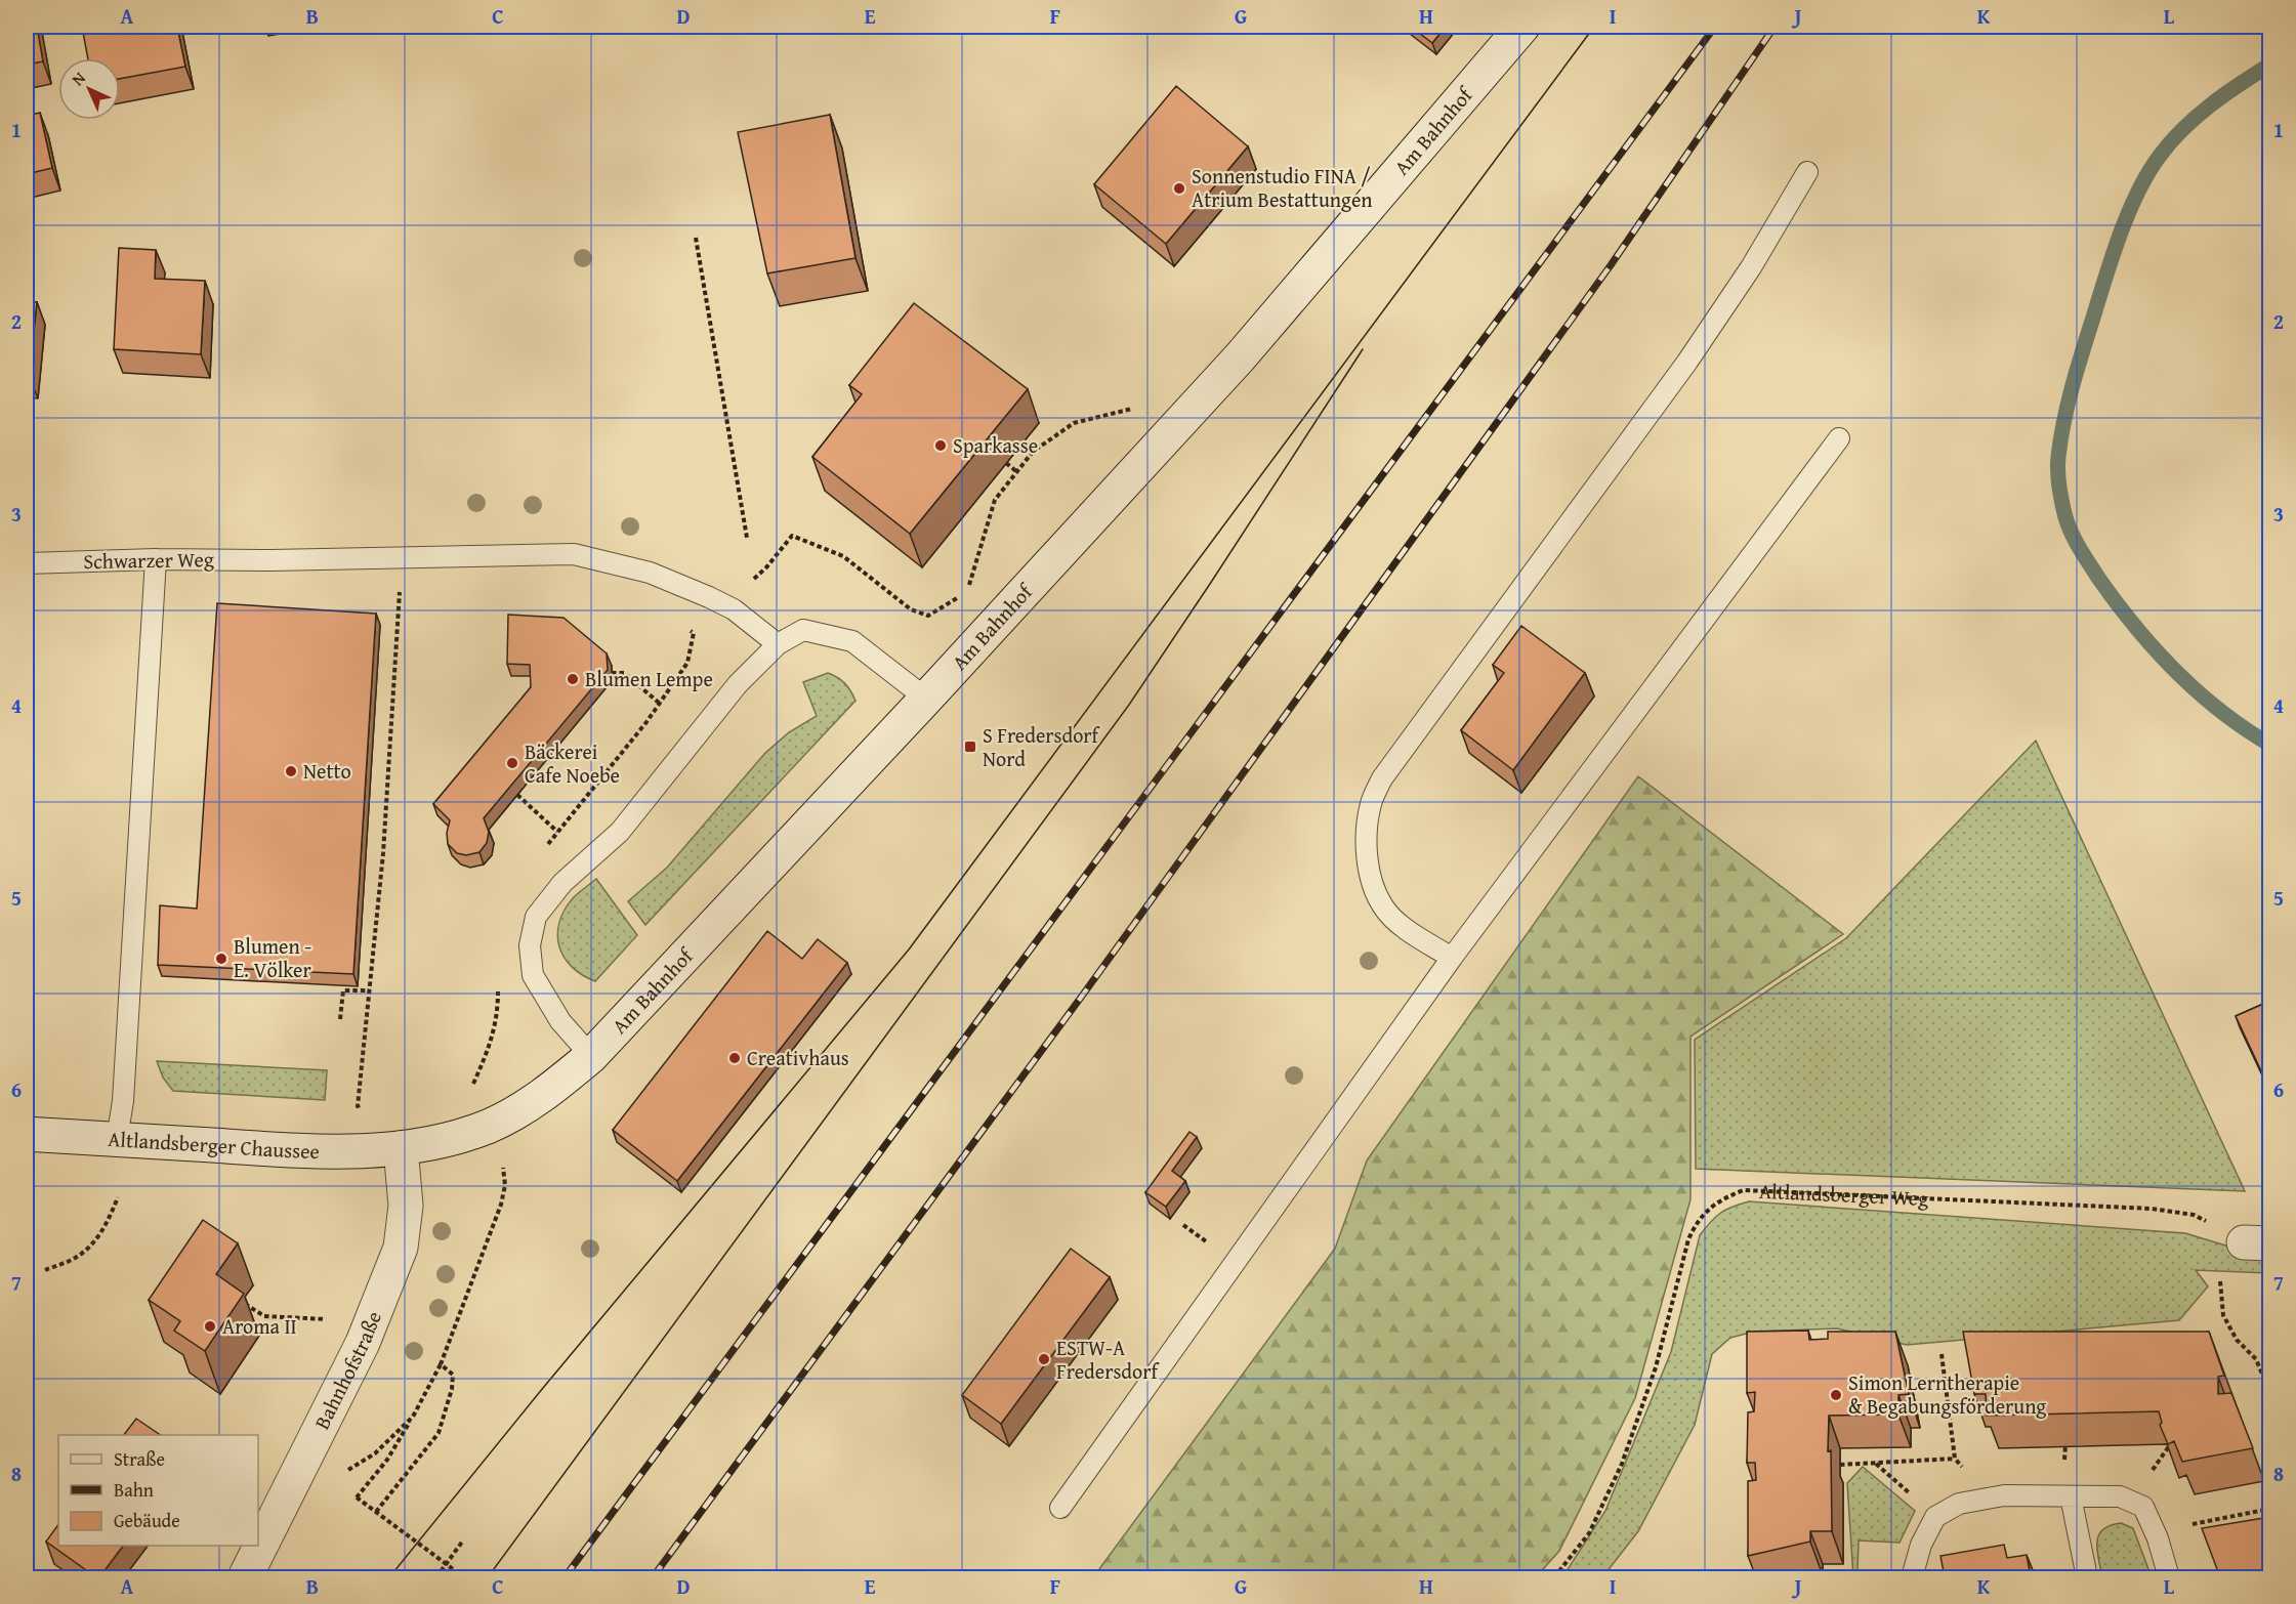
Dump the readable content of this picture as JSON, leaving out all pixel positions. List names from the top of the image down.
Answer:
{
  "streets": {
    "main road": ["Am Bahnhof", "Altlandsberger Chaussee", "Bahnhofstraße"],
    "lane": ["Schwarzer Weg"],
    "path": ["Altlandsberger Weg"]
  },
  "crossings": [
    ["Am Bahnhof", "Altlandsberger Chaussee"],
    ["Am Bahnhof", "Bahnhofstraße"],
    ["Altlandsberger Chaussee", "Bahnhofstraße"]
  ],
  "places": {
    "other": [
      "Sonnenstudio FINA / Atrium Bestattungen",
      "Sparkasse",
      "Blumen Lempe",
      "Bäckerei Cafe Noebe",
      "Netto",
      "Blumen - E. Völker",
      "Creativhaus",
      "Aroma II",
      "ESTW-A Fredersdorf",
      "Simon Lerntherapie & Begabungsförderung"
    ],
    "transit": ["S Fredersdorf Nord"]
  },
  "legend": ["Straße", "Bahn", "Gebäude"],
  "north": "top left",
  "grid": {
    "columns": [
      "A",
      "B",
      "C",
      "D",
      "E",
      "F",
      "G",
      "H",
      "I",
      "J",
      "K",
      "L"
    ],
    "rows": [
      "1",
      "2",
      "3",
      "4",
      "5",
      "6",
      "7",
      "8"
    ]
  }
}
